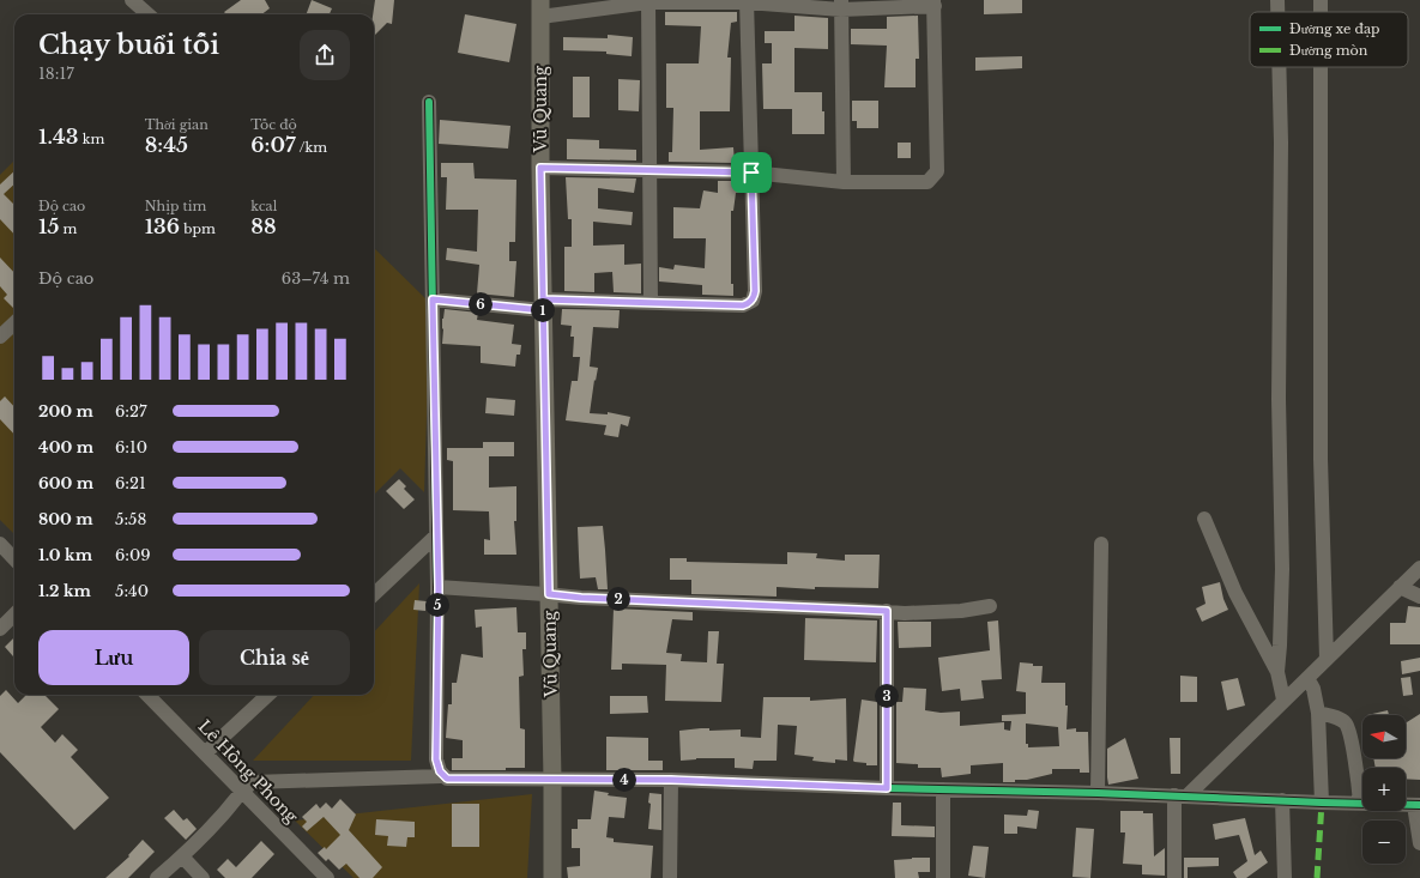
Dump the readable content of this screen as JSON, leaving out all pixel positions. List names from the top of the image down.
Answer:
{
  "streets": {
    "main road": ["Vũ Quang"],
    "street": ["Lê Hồng Phong"]
  },
  "legend": ["Đường xe đạp", "Đường mòn"],
  "north": "left",
  "page": {
    "heading": ["Chạy buổi tối", "18:17"],
    "stats": [
      ["1.43 km"],
      ["Thời gian", "8:45"],
      ["Tốc độ", "6:07 /km"],
      ["Độ cao", "15 m"],
      ["Nhịp tim", "136 bpm"],
      ["kcal", "88"]
    ],
    "chart": ["Độ cao", "63–74 m"],
    "pins": [
      "6",
      "1",
      "2",
      "5",
      "3",
      "4"
    ],
    "list": [
      {
        "name": "200 m",
        "note": "6:27"
      },
      {
        "name": "400 m",
        "note": "6:10"
      },
      {
        "name": "600 m",
        "note": "6:21"
      },
      {
        "name": "800 m",
        "note": "5:58"
      },
      {
        "name": "1.0 km",
        "note": "6:09"
      },
      {
        "name": "1.2 km",
        "note": "5:40"
      }
    ],
    "buttons": ["Lưu", "Chia sẻ"],
    "map_buttons": ["+", "−"]
  }
}
